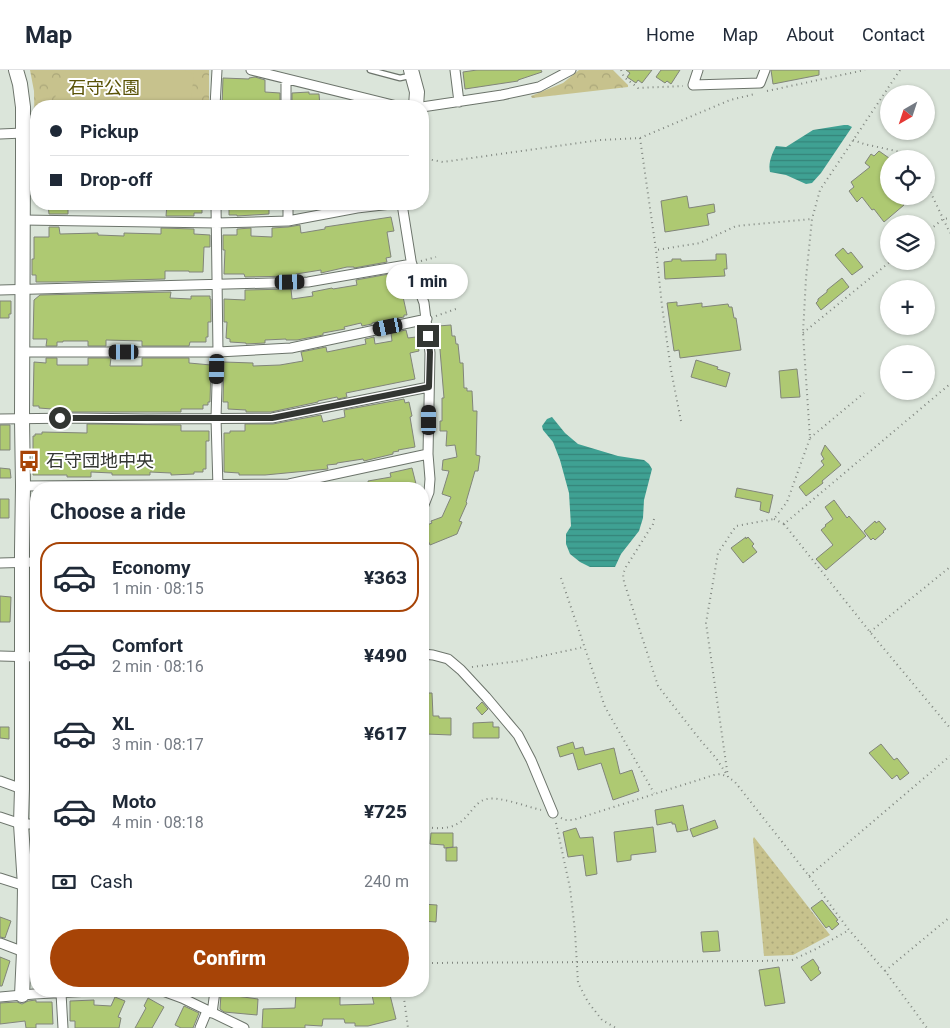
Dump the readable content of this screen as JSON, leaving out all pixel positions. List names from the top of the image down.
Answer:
{
  "parks": ["石守公園"],
  "places": {
    "bus stop": ["石守団地中央"]
  },
  "north": "bottom left",
  "page": {
    "header": "Map",
    "nav": [
      "Home",
      "Map",
      "About",
      "Contact"
    ],
    "map_buttons": ["+", "−"],
    "banner": ["Pickup", "Drop-off"],
    "bubble": "1 min",
    "heading": "Choose a ride",
    "list": [
      {
        "name": "Economy",
        "note": "1 min · 08:15",
        "value": "¥363"
      },
      {
        "name": "Comfort",
        "note": "2 min · 08:16",
        "value": "¥490"
      },
      {
        "name": "XL",
        "note": "3 min · 08:17",
        "value": "¥617"
      },
      {
        "name": "Moto",
        "note": "4 min · 08:18",
        "value": "¥725"
      }
    ],
    "pay": ["Cash", "240 m"],
    "buttons": "Confirm"
  }
}
